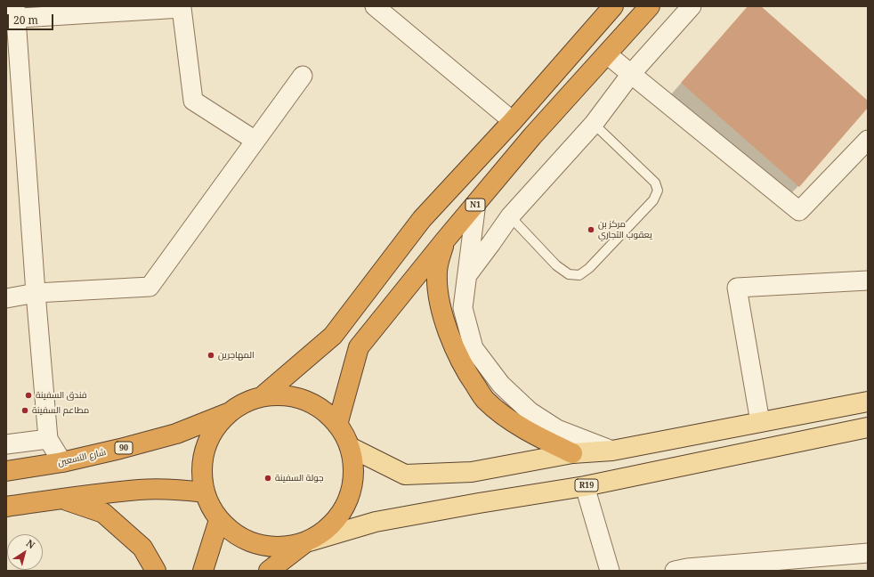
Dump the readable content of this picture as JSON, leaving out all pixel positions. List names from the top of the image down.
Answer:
{
  "streets": {
    "highway": ["N1", "90", "شارع التسعين"],
    "main road": ["R19"]
  },
  "places": [
    "مركز بن يعقوب التجاري",
    "المهاجرين",
    "فندق السفينة",
    "مطاعم السفينة",
    "جولة السفينة"
  ],
  "scale_bar": "20 m",
  "north": "top right"
}
